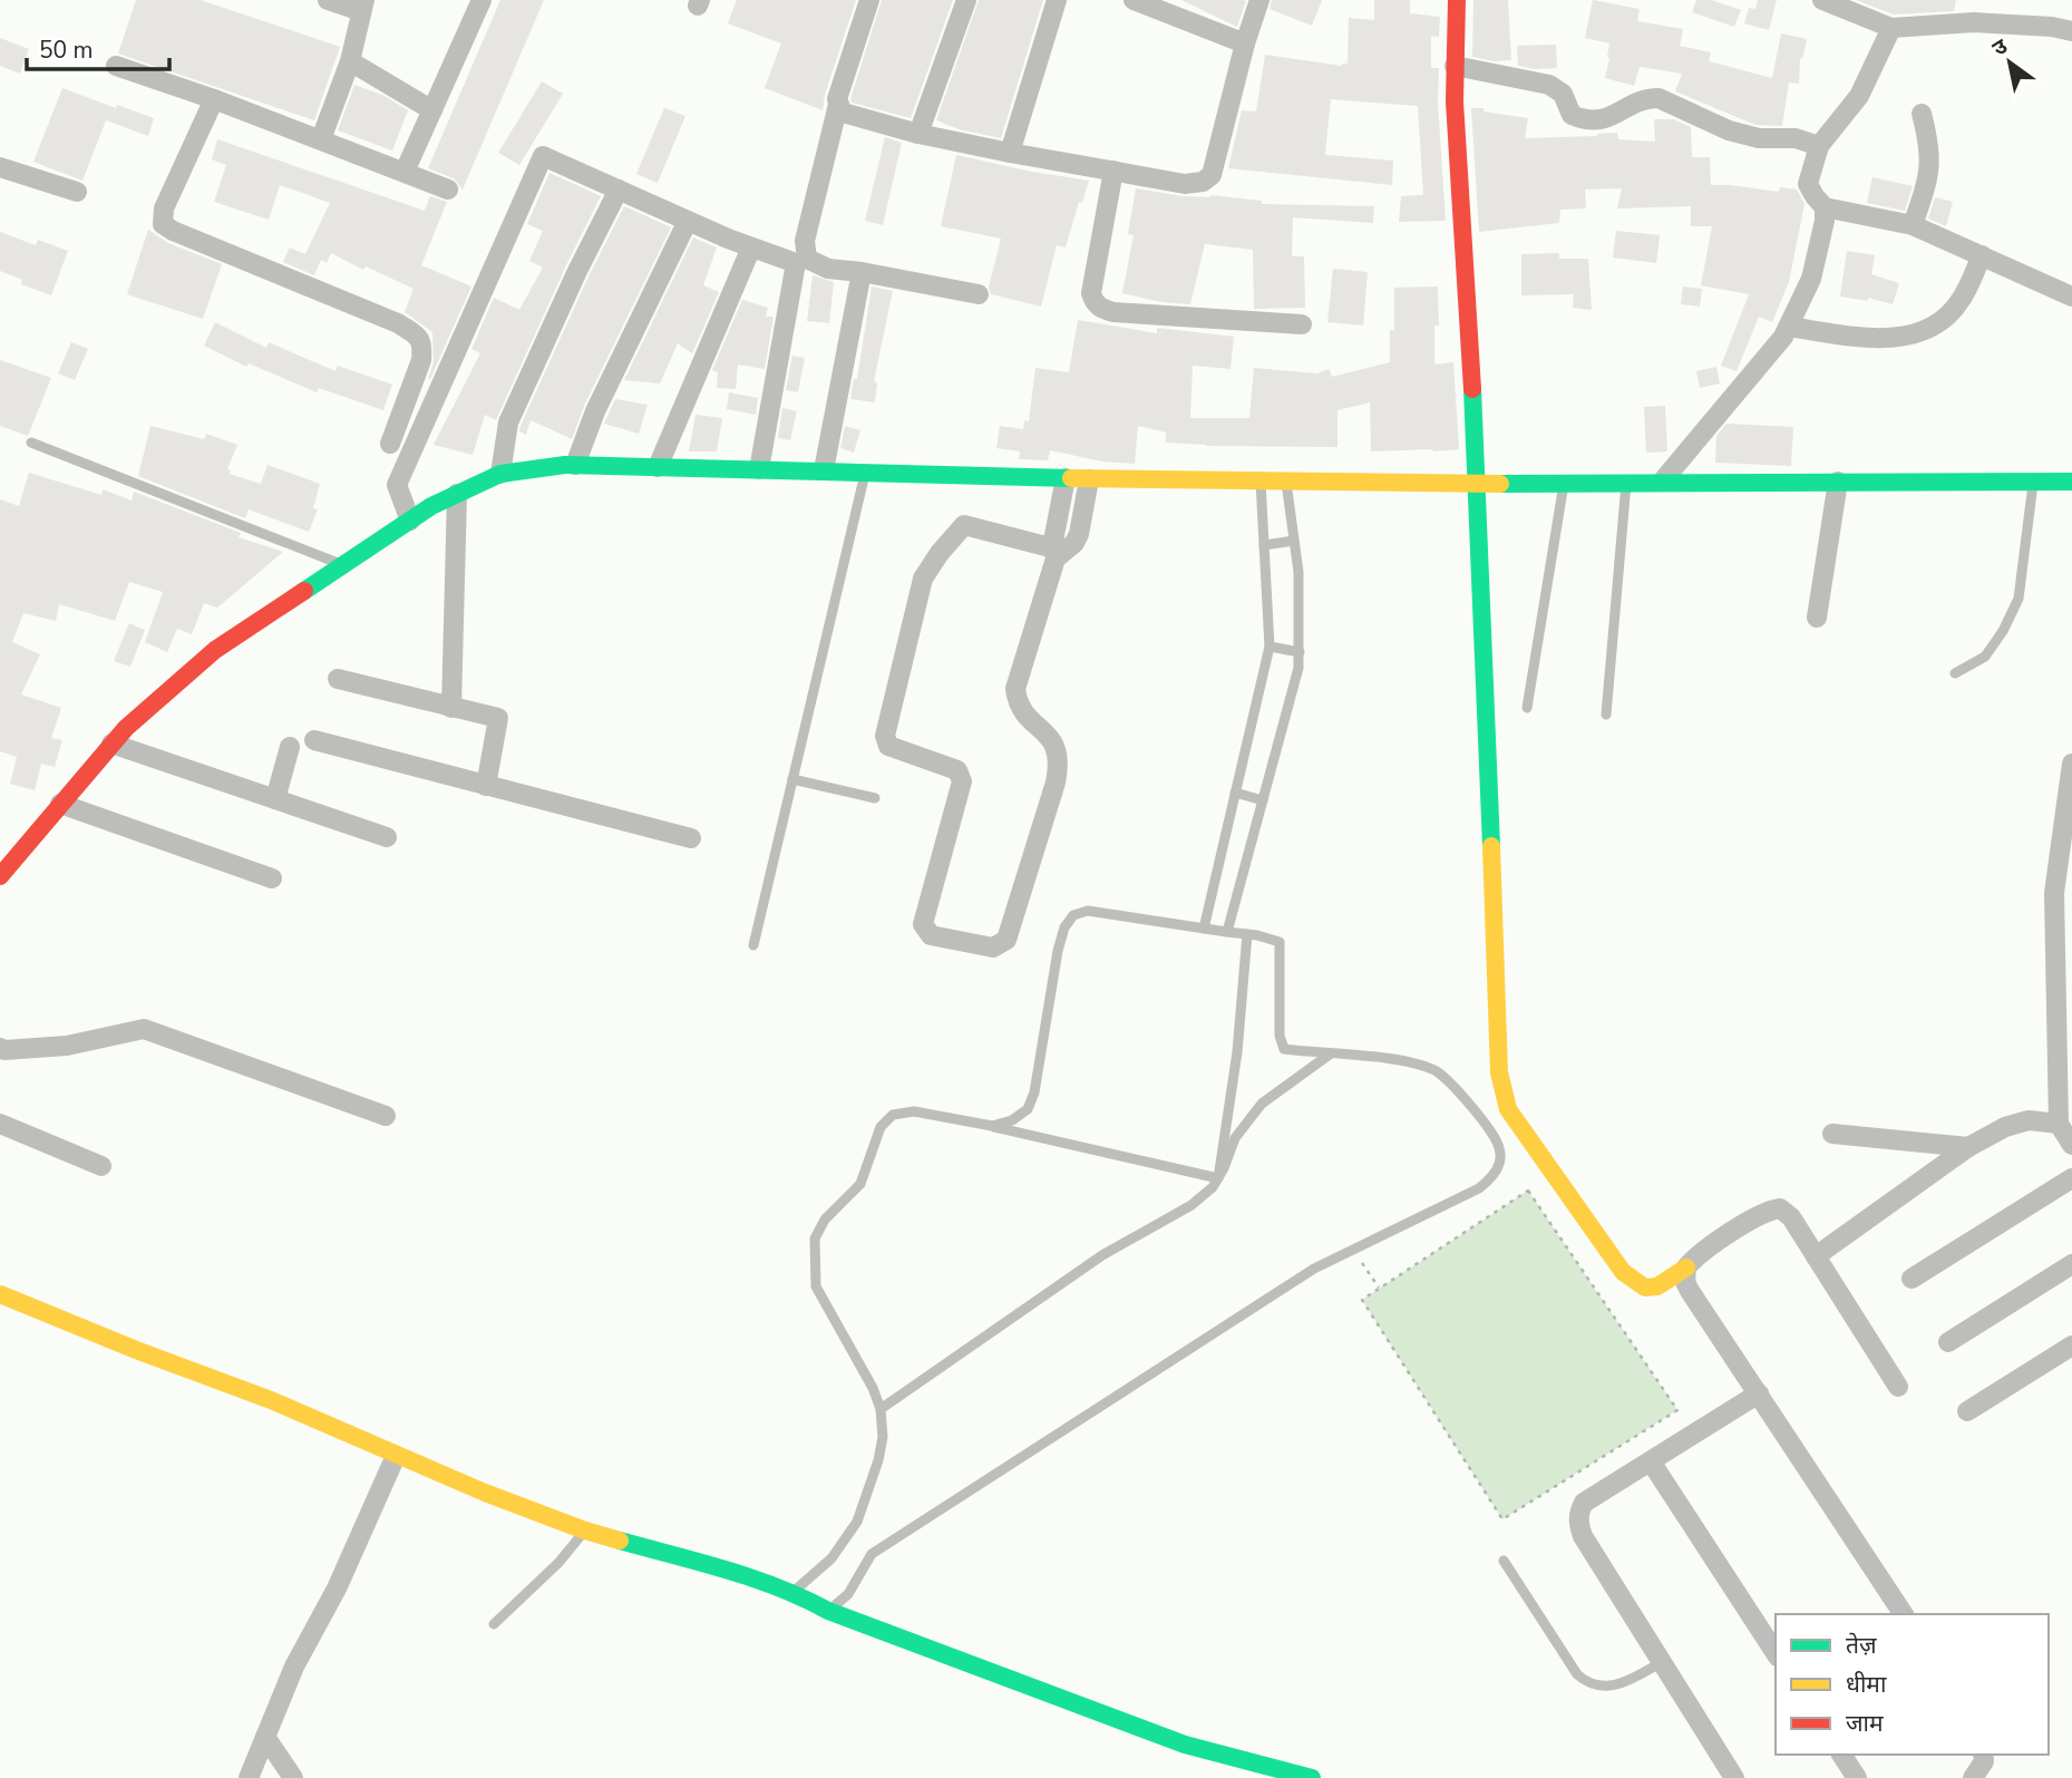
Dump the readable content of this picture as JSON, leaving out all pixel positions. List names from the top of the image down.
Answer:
{
  "legend": ["तेज़", "धीमा", "जाम"],
  "scale_bar": "50 m",
  "north": "top left"
}
